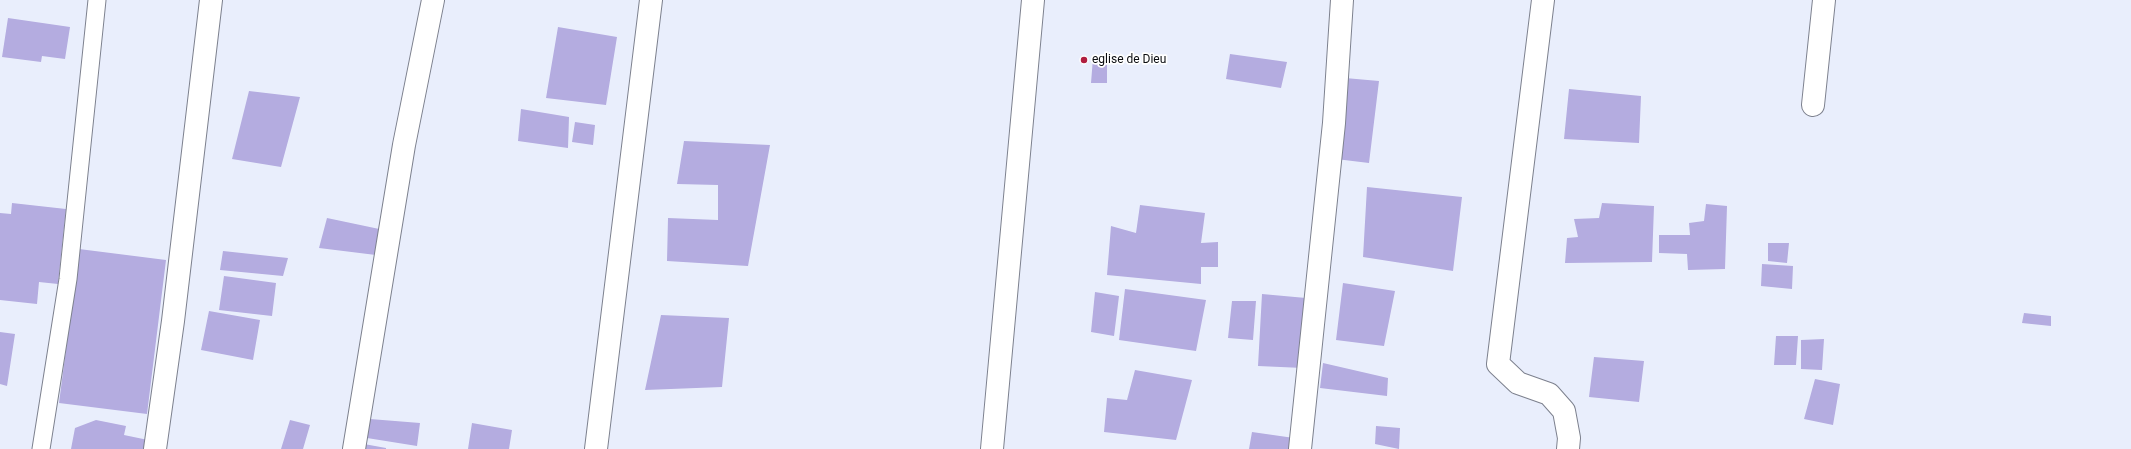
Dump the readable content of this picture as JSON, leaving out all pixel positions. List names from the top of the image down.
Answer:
{
  "places": ["eglise de Dieu"]
}
